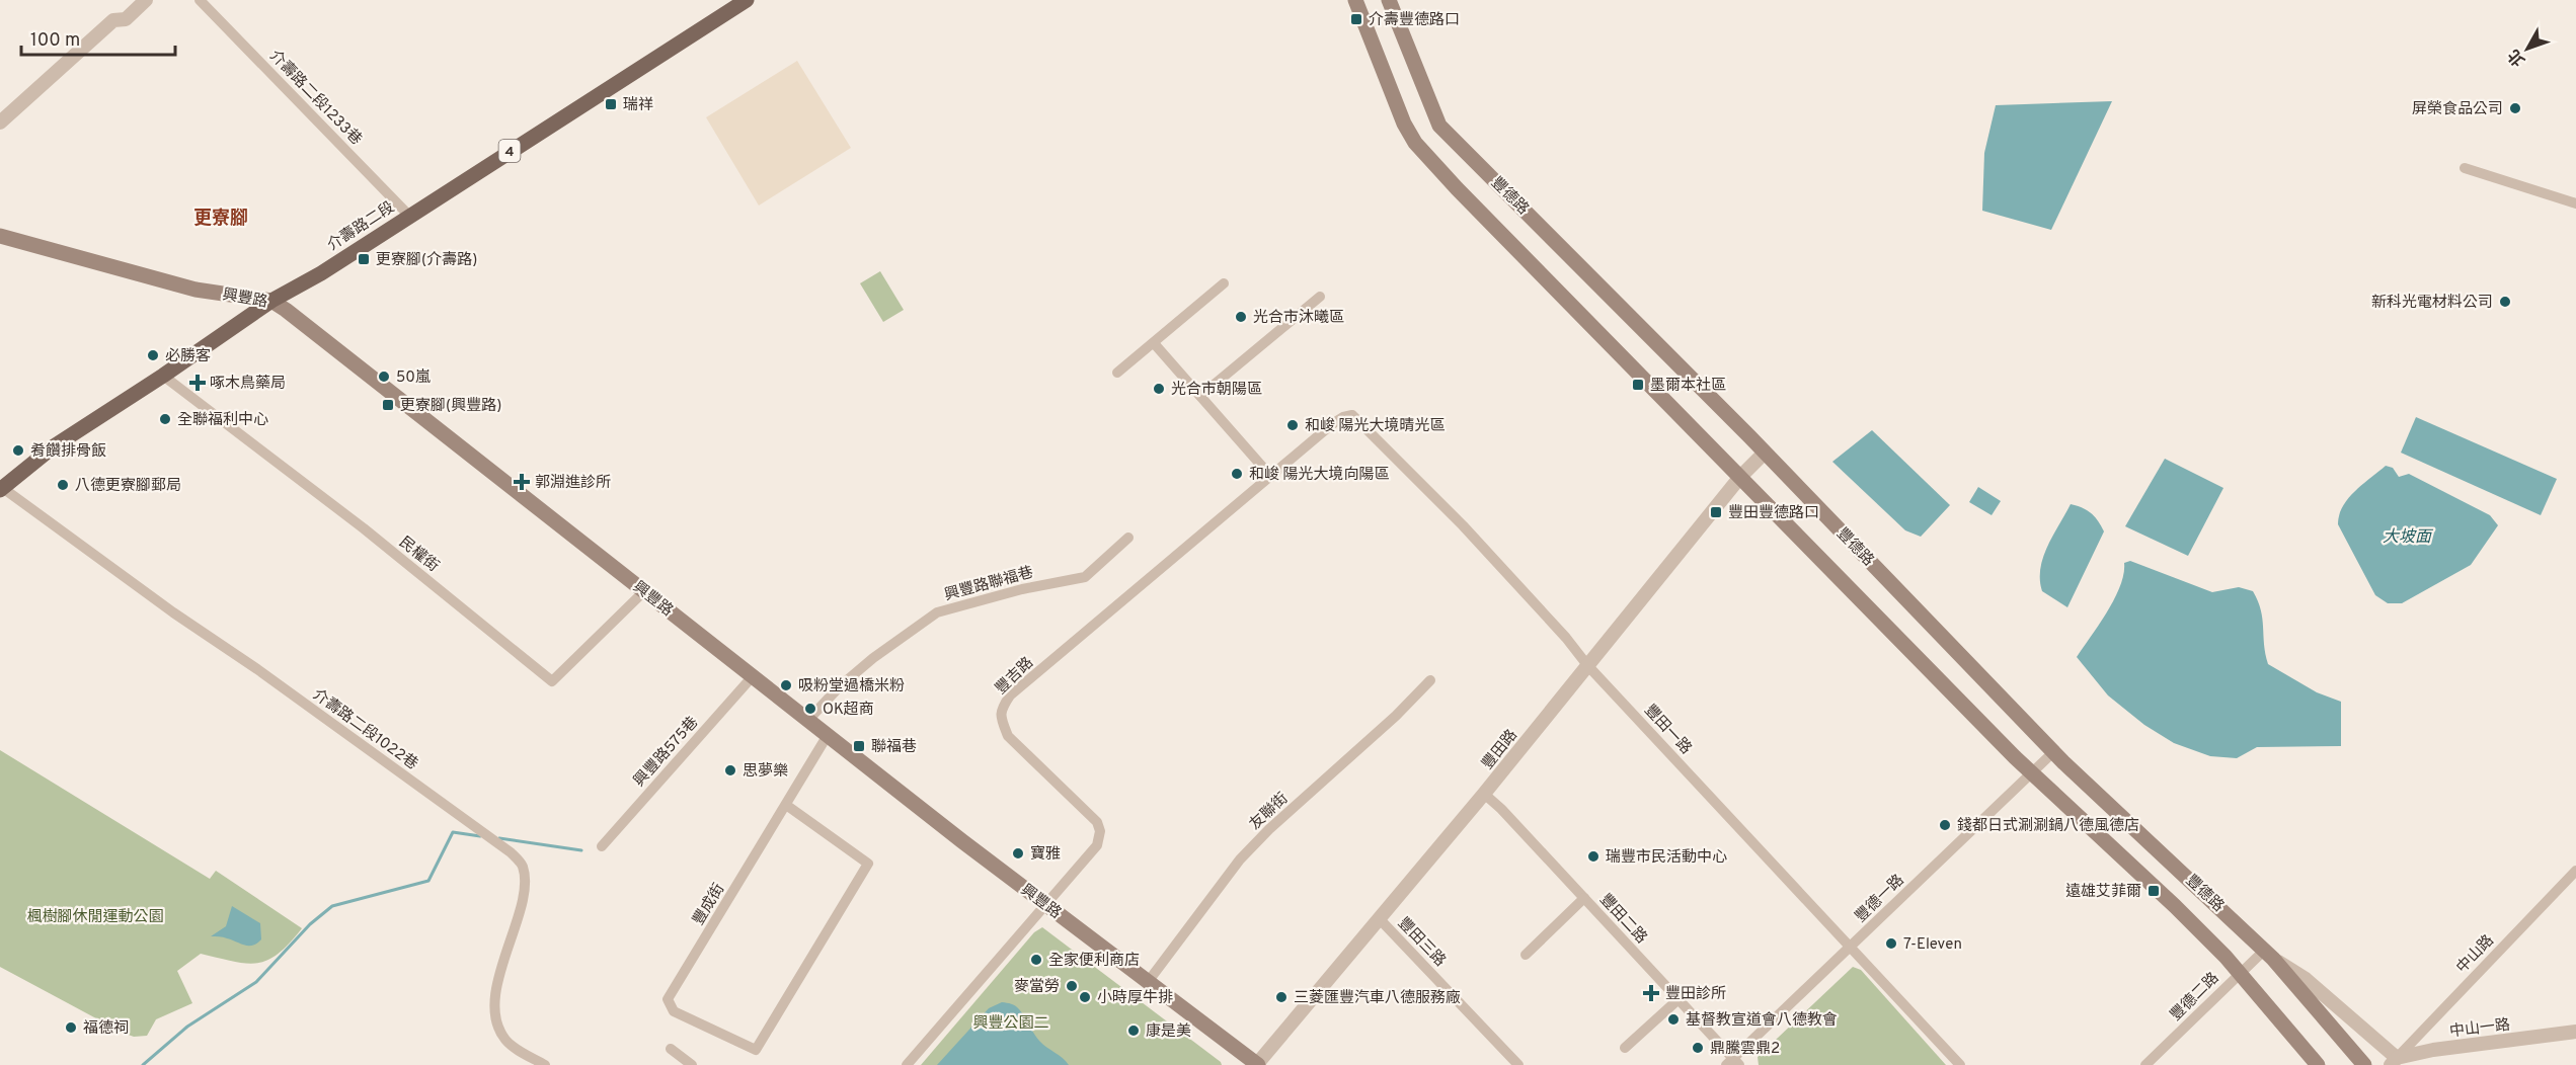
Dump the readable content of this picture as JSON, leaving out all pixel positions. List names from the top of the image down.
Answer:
{
  "streets": {
    "main road": [
      "4",
      "豐德路",
      "介壽路二段",
      "興豐路"
    ],
    "street": [
      "介壽路二段1233巷",
      "民權街",
      "興豐路聯福巷",
      "豐吉路",
      "介壽路二段1022巷",
      "豐田一路",
      "豐田路",
      "興豐路575巷",
      "友聯街",
      "豐德一路",
      "豐成街",
      "豐田二路",
      "豐田三路",
      "中山路",
      "豐德二路",
      "中山一路"
    ]
  },
  "crossings": [
    ["介壽路二段1233巷", "介壽路二段"],
    ["豐德路", "豐田路"],
    ["豐德路", "豐德一路"],
    ["豐德路", "豐德二路"],
    ["介壽路二段", "興豐路"],
    ["介壽路二段", "民權街"],
    ["介壽路二段", "介壽路二段1022巷"],
    ["興豐路", "民權街"],
    ["興豐路", "興豐路聯福巷"],
    ["興豐路", "豐吉路"],
    ["興豐路", "豐田路"],
    ["興豐路", "興豐路575巷"],
    ["興豐路", "友聯街"],
    ["興豐路", "豐成街"],
    ["豐吉路", "豐田一路"],
    ["豐田一路", "豐田路"],
    ["豐田一路", "豐德一路"],
    ["豐田路", "豐田二路"],
    ["豐田路", "豐田三路"],
    ["豐德一路", "豐田二路"],
    ["中山路", "中山一路"]
  ],
  "districts": ["更寮腳"],
  "water": ["大坡面"],
  "parks": ["楓樹腳休閒運動公園", "興豐公園二"],
  "places": {
    "transit": [
      "介壽豐德路口",
      "瑞祥",
      "更寮腳(介壽路)",
      "墨爾本社區",
      "更寮腳(興豐路)",
      "豐田豐德路口",
      "聯福巷",
      "遠雄艾菲爾"
    ],
    "other": [
      "屏榮食品公司",
      "新科光電材料公司",
      "光合市沐曦區",
      "必勝客",
      "50嵐",
      "光合市朝陽區",
      "全聯福利中心",
      "和峻 陽光大境晴光區",
      "肴饡排骨飯",
      "和峻 陽光大境向陽區",
      "八德更寮腳郵局",
      "吸粉堂過橋米粉",
      "OK超商",
      "思夢樂",
      "錢都日式涮涮鍋八德風德店",
      "寶雅",
      "瑞豐市民活動中心",
      "7-Eleven",
      "全家便利商店",
      "麥當勞",
      "小時厚牛排",
      "三菱匯豐汽車八德服務廠",
      "基督教宣道會八德教會",
      "福德祠",
      "康是美",
      "鼎騰雲鼎2"
    ],
    "health": ["啄木鳥藥局", "郭淵進診所", "豐田診所"]
  },
  "scale_bar": "100 m",
  "north": "bottom left"
}
